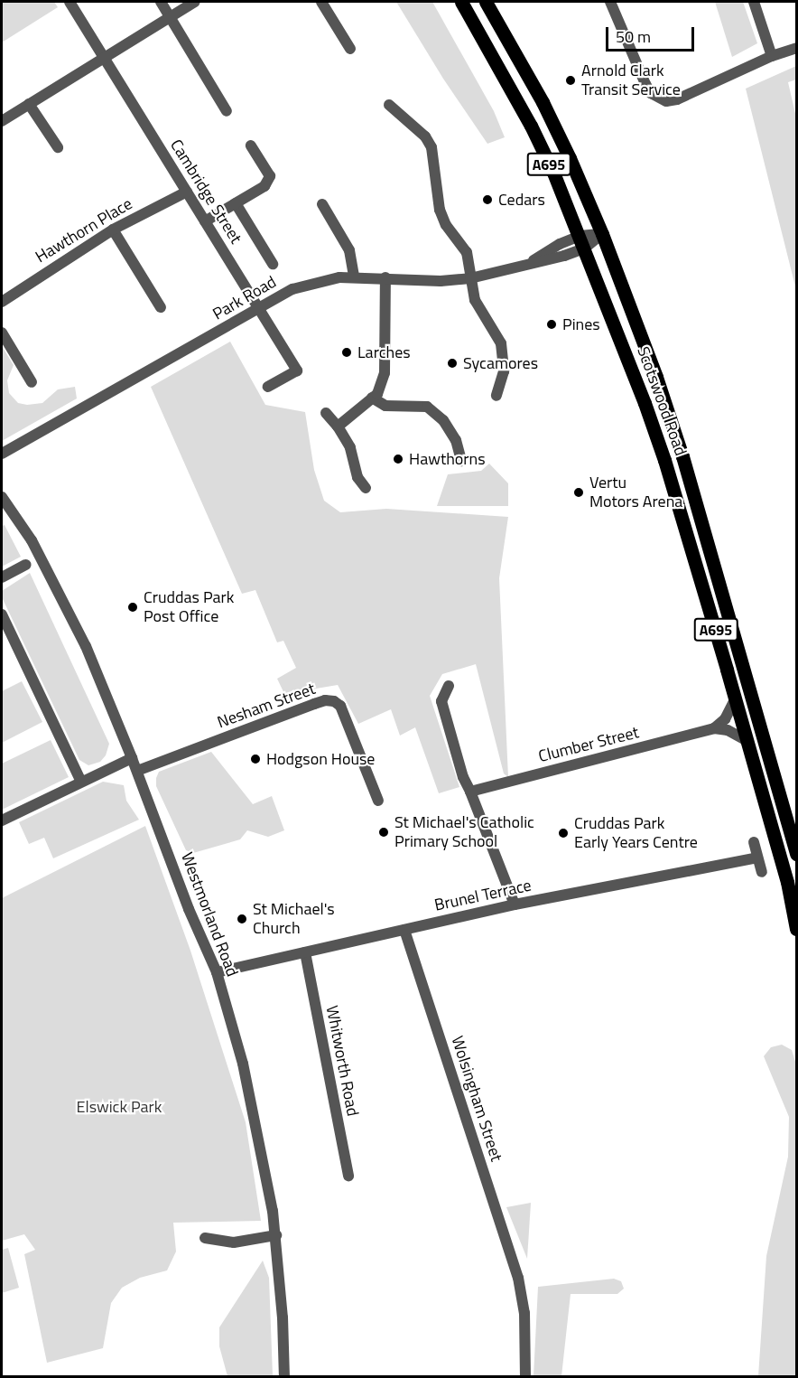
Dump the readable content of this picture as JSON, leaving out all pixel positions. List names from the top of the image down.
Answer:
{
  "streets": {
    "main road": ["A695", "Scotswood Road"],
    "street": [
      "Cambridge Street",
      "Hawthorn Place",
      "Park Road",
      "Nesham Street",
      "Clumber Street",
      "Brunel Terrace",
      "Westmorland Road",
      "Whitworth Road",
      "Wolsingham Street"
    ]
  },
  "crossings": [
    ["Cambridge Street", "Hawthorn Place"],
    ["Cambridge Street", "Park Road"],
    ["Park Road", "Scotswood Road"],
    ["Nesham Street", "Westmorland Road"],
    ["Brunel Terrace", "Westmorland Road"],
    ["Brunel Terrace", "Whitworth Road"],
    ["Brunel Terrace", "Wolsingham Street"]
  ],
  "parks": ["Elswick Park"],
  "places": [
    "Arnold Clark Transit Service",
    "Cedars",
    "Pines",
    "Larches",
    "Sycamores",
    "Hawthorns",
    "Vertu Motors Arena",
    "Cruddas Park Post Office",
    "Hodgson House",
    "St Michael's Catholic Primary School",
    "Cruddas Park Early Years Centre",
    "St Michael's Church"
  ],
  "scale_bar": "50 m"
}
